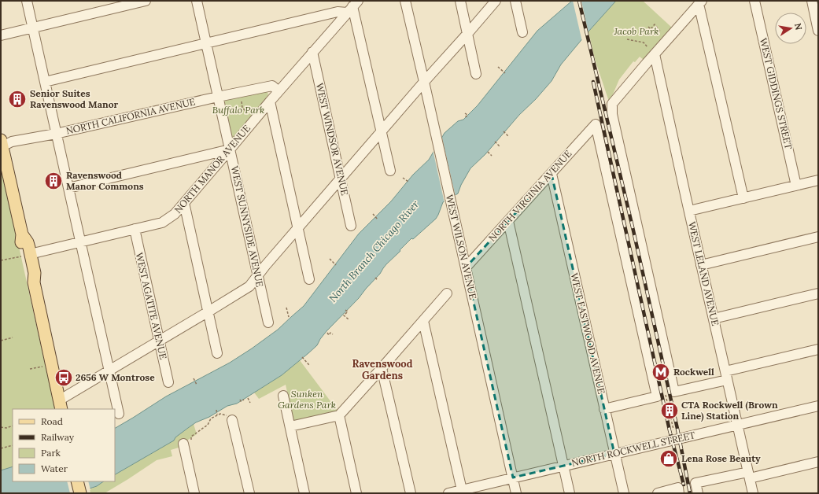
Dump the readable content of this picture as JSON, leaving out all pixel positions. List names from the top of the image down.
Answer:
{
  "streets": {
    "street": [
      "WEST GIDDINGS STREET",
      "NORTH CALIFORNIA AVENUE",
      "WEST WINDSOR AVENUE",
      "NORTH MANOR AVENUE",
      "NORTH VIRGINIA AVENUE",
      "WEST SUNNYSIDE AVENUE",
      "WEST WILSON AVENUE",
      "WEST LELAND AVENUE",
      "WEST AGATITE AVENUE",
      "WEST EASTWOOD AVENUE",
      "NORTH ROCKWELL STREET"
    ]
  },
  "crossings": [
    ["NORTH CALIFORNIA AVENUE", "NORTH MANOR AVENUE"],
    ["NORTH CALIFORNIA AVENUE", "WEST SUNNYSIDE AVENUE"],
    ["WEST WINDSOR AVENUE", "NORTH MANOR AVENUE"],
    ["NORTH MANOR AVENUE", "WEST SUNNYSIDE AVENUE"],
    ["NORTH MANOR AVENUE", "WEST AGATITE AVENUE"],
    ["NORTH VIRGINIA AVENUE", "WEST WILSON AVENUE"],
    ["NORTH VIRGINIA AVENUE", "WEST EASTWOOD AVENUE"],
    ["WEST WILSON AVENUE", "NORTH ROCKWELL STREET"],
    ["WEST LELAND AVENUE", "NORTH ROCKWELL STREET"],
    ["WEST EASTWOOD AVENUE", "NORTH ROCKWELL STREET"]
  ],
  "districts": ["Ravenswood Gardens"],
  "water": ["North Branch Chicago River"],
  "parks": ["Jacob Park", "Buffalo Park", "Sunken Gardens Park"],
  "places": {
    "building": ["Senior Suites Ravenswood Manor", "Ravenswood Manor Commons", "CTA Rockwell (Brown Line) Station"],
    "metro station": ["Rockwell"],
    "bus stop": ["2656 W Montrose"],
    "shop": ["Lena Rose Beauty"]
  },
  "legend": [
    "Road",
    "Railway",
    "Park",
    "Water"
  ],
  "north": "right"
}
